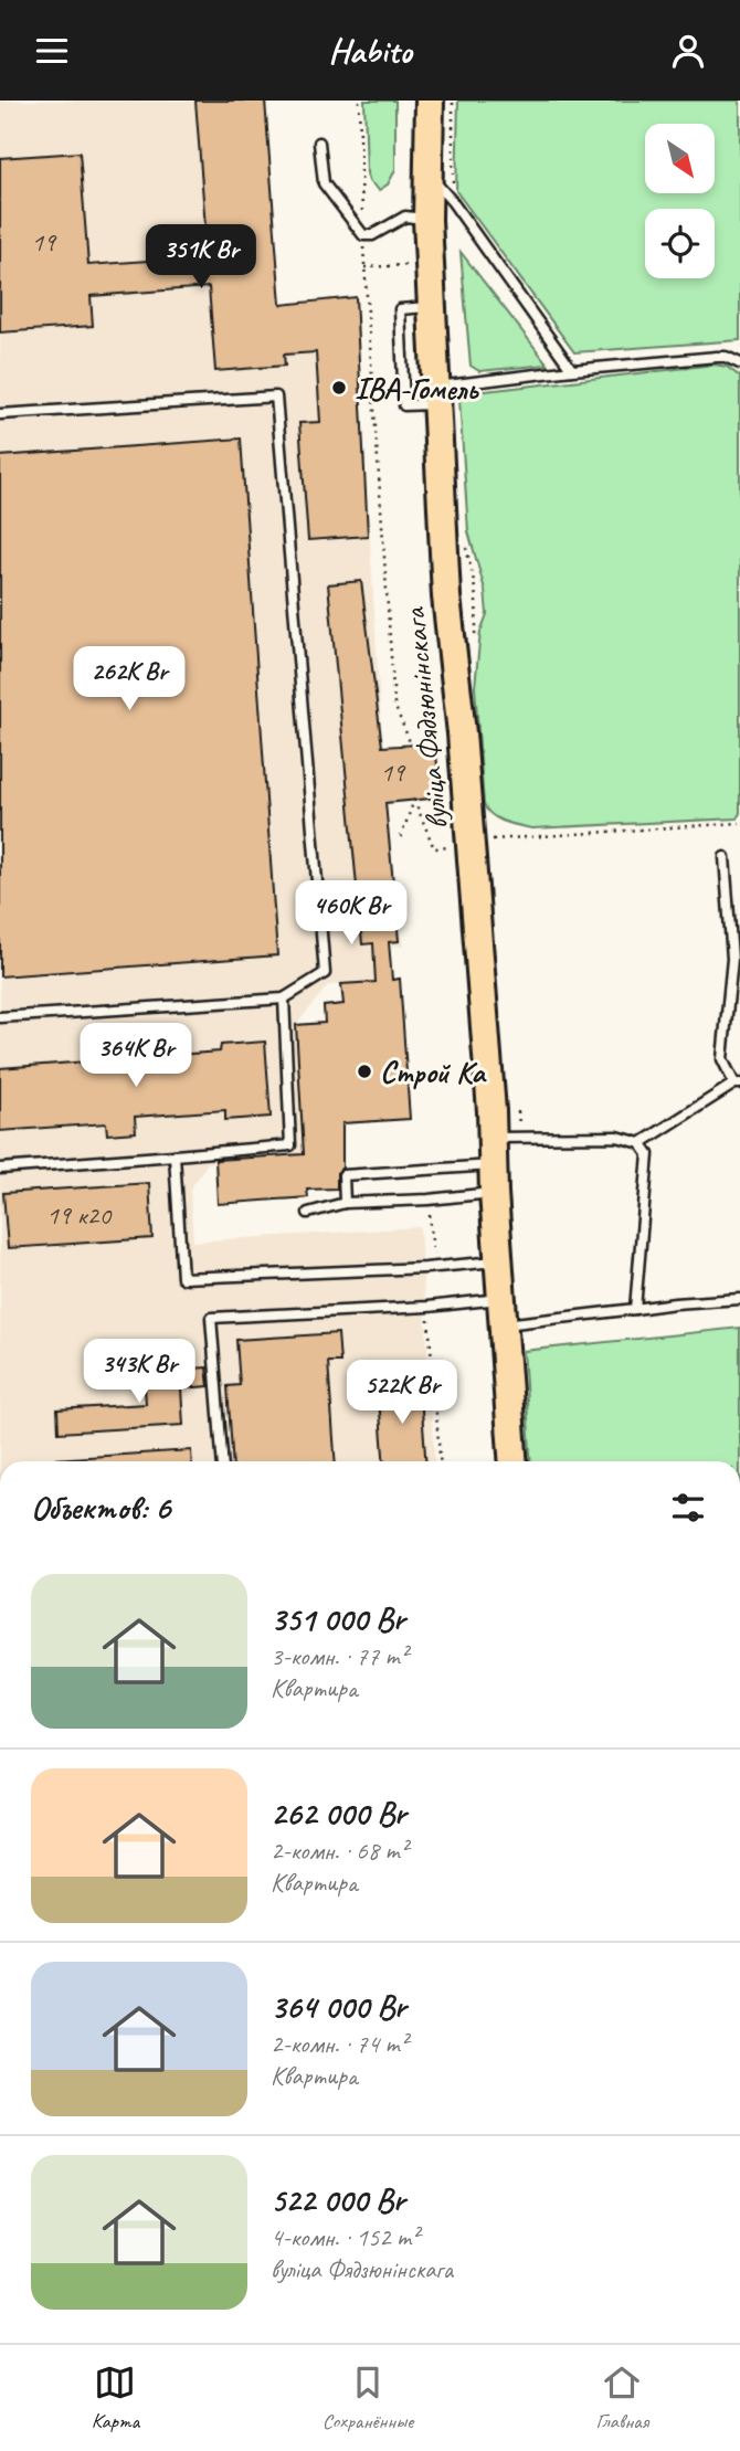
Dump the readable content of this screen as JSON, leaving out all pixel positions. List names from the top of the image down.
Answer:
{
  "streets": {
    "main road": ["вуліца Фядзюнінскага"]
  },
  "places": ["IBA-Гомель", "Строй Ка"],
  "house_numbers": ["19", "19", "19 к20"],
  "north": "bottom right",
  "page": {
    "header": "Habito",
    "price": [
      "351K Br",
      "262K Br",
      "460K Br",
      "364K Br",
      "343K Br",
      "522K Br"
    ],
    "heading": "Объектов: 6",
    "list": [
      {
        "name": "351 000 Br",
        "note": "3-комн. · 77 m² · Квартира"
      },
      {
        "name": "262 000 Br",
        "note": "2-комн. · 68 m² · Квартира"
      },
      {
        "name": "364 000 Br",
        "note": "2-комн. · 74 m² · Квартира"
      },
      {
        "name": "522 000 Br",
        "note": "4-комн. · 152 m² · вуліца Фядзюнінскага"
      }
    ],
    "tabs": ["Карта", "Сохранённые", "Главная"]
  }
}
